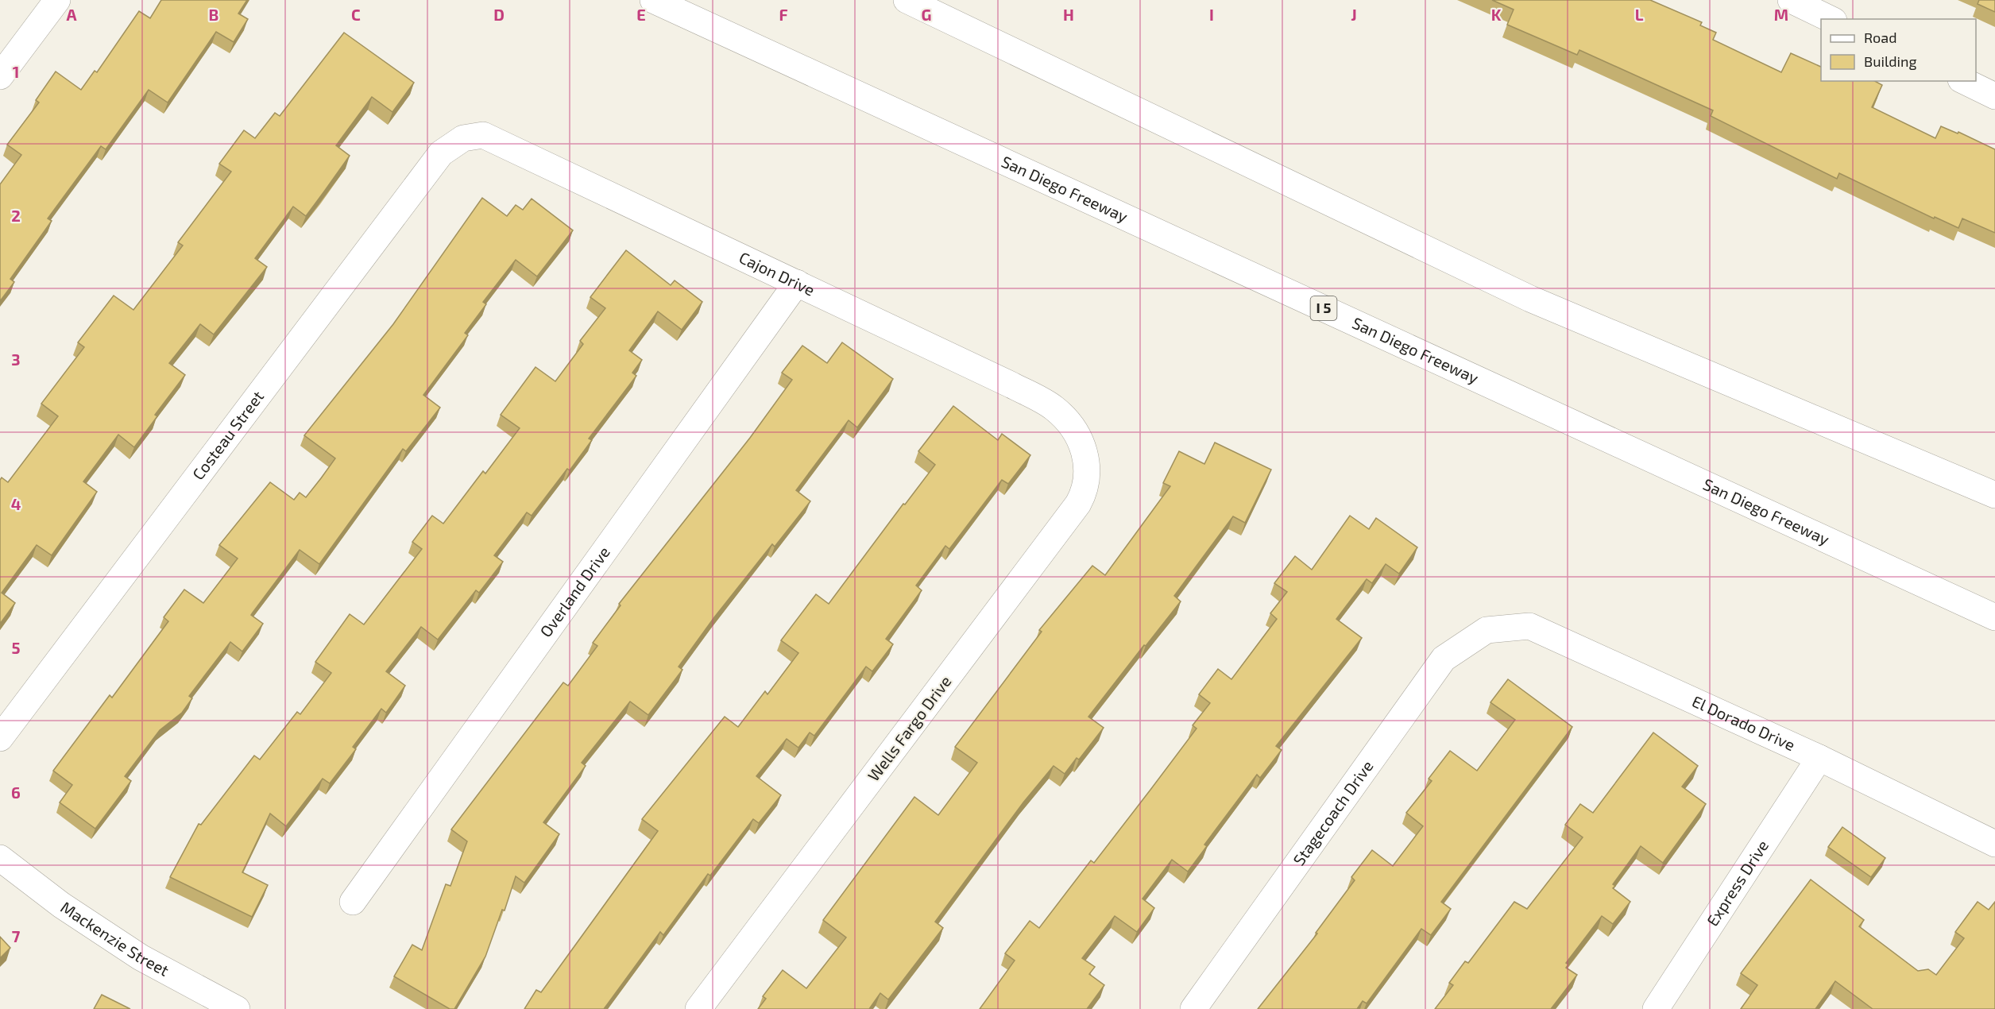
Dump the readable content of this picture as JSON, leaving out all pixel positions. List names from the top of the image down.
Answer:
{
  "streets": {
    "main road": [
      "San Diego Freeway",
      "Cajon Drive",
      "I 5",
      "Costeau Street",
      "Overland Drive",
      "El Dorado Drive",
      "Wells Fargo Drive",
      "Stagecoach Drive",
      "Express Drive",
      "Mackenzie Street"
    ]
  },
  "crossings": [
    ["Cajon Drive", "Costeau Street"],
    ["Cajon Drive", "Overland Drive"],
    ["Cajon Drive", "Wells Fargo Drive"],
    ["El Dorado Drive", "Stagecoach Drive"],
    ["El Dorado Drive", "Express Drive"]
  ],
  "legend": ["Road", "Building"],
  "grid": {
    "columns": [
      "A",
      "B",
      "C",
      "D",
      "E",
      "F",
      "G",
      "H",
      "I",
      "J",
      "K",
      "L",
      "M"
    ],
    "rows": [
      "1",
      "2",
      "3",
      "4",
      "5",
      "6",
      "7"
    ]
  }
}
